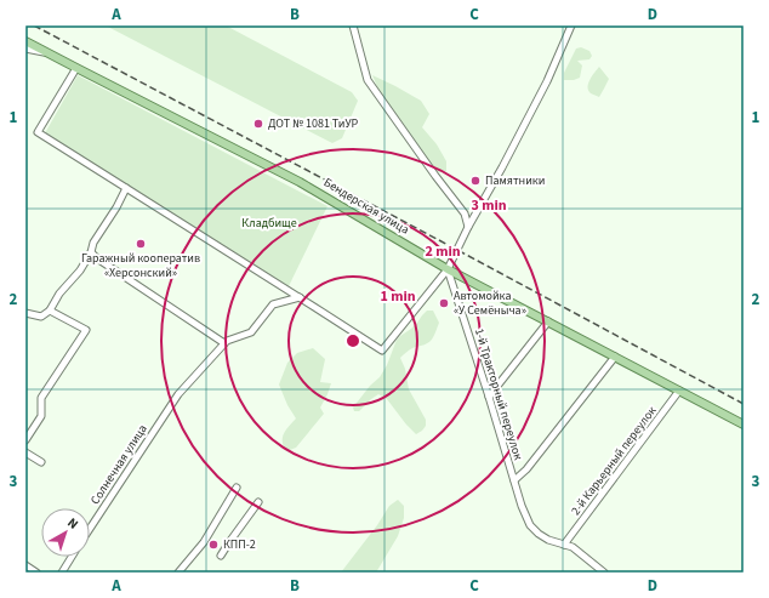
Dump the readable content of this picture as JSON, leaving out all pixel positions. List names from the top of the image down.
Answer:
{
  "streets": {
    "main road": ["Бендерская улица"],
    "street": ["1-й Тракторный переулок", "2-й Карьерный переулок", "Солнечная улица"]
  },
  "crossings": [
    ["Бендерская улица", "1-й Тракторный переулок"],
    ["Бендерская улица", "2-й Карьерный переулок"],
    ["1-й Тракторный переулок", "2-й Карьерный переулок"]
  ],
  "parks": ["Кладбище"],
  "places": [
    "ДОТ № 1081 ТиУР",
    "Памятники",
    "Гаражный кооператив «Херсонский»",
    "Автомойка «У Семёныча»",
    "КПП-2"
  ],
  "north": "top right",
  "grid": {
    "columns": [
      "A",
      "B",
      "C",
      "D"
    ],
    "rows": ["1", "2", "3"]
  },
  "rings": ["3 min", "2 min", "1 min"]
}
